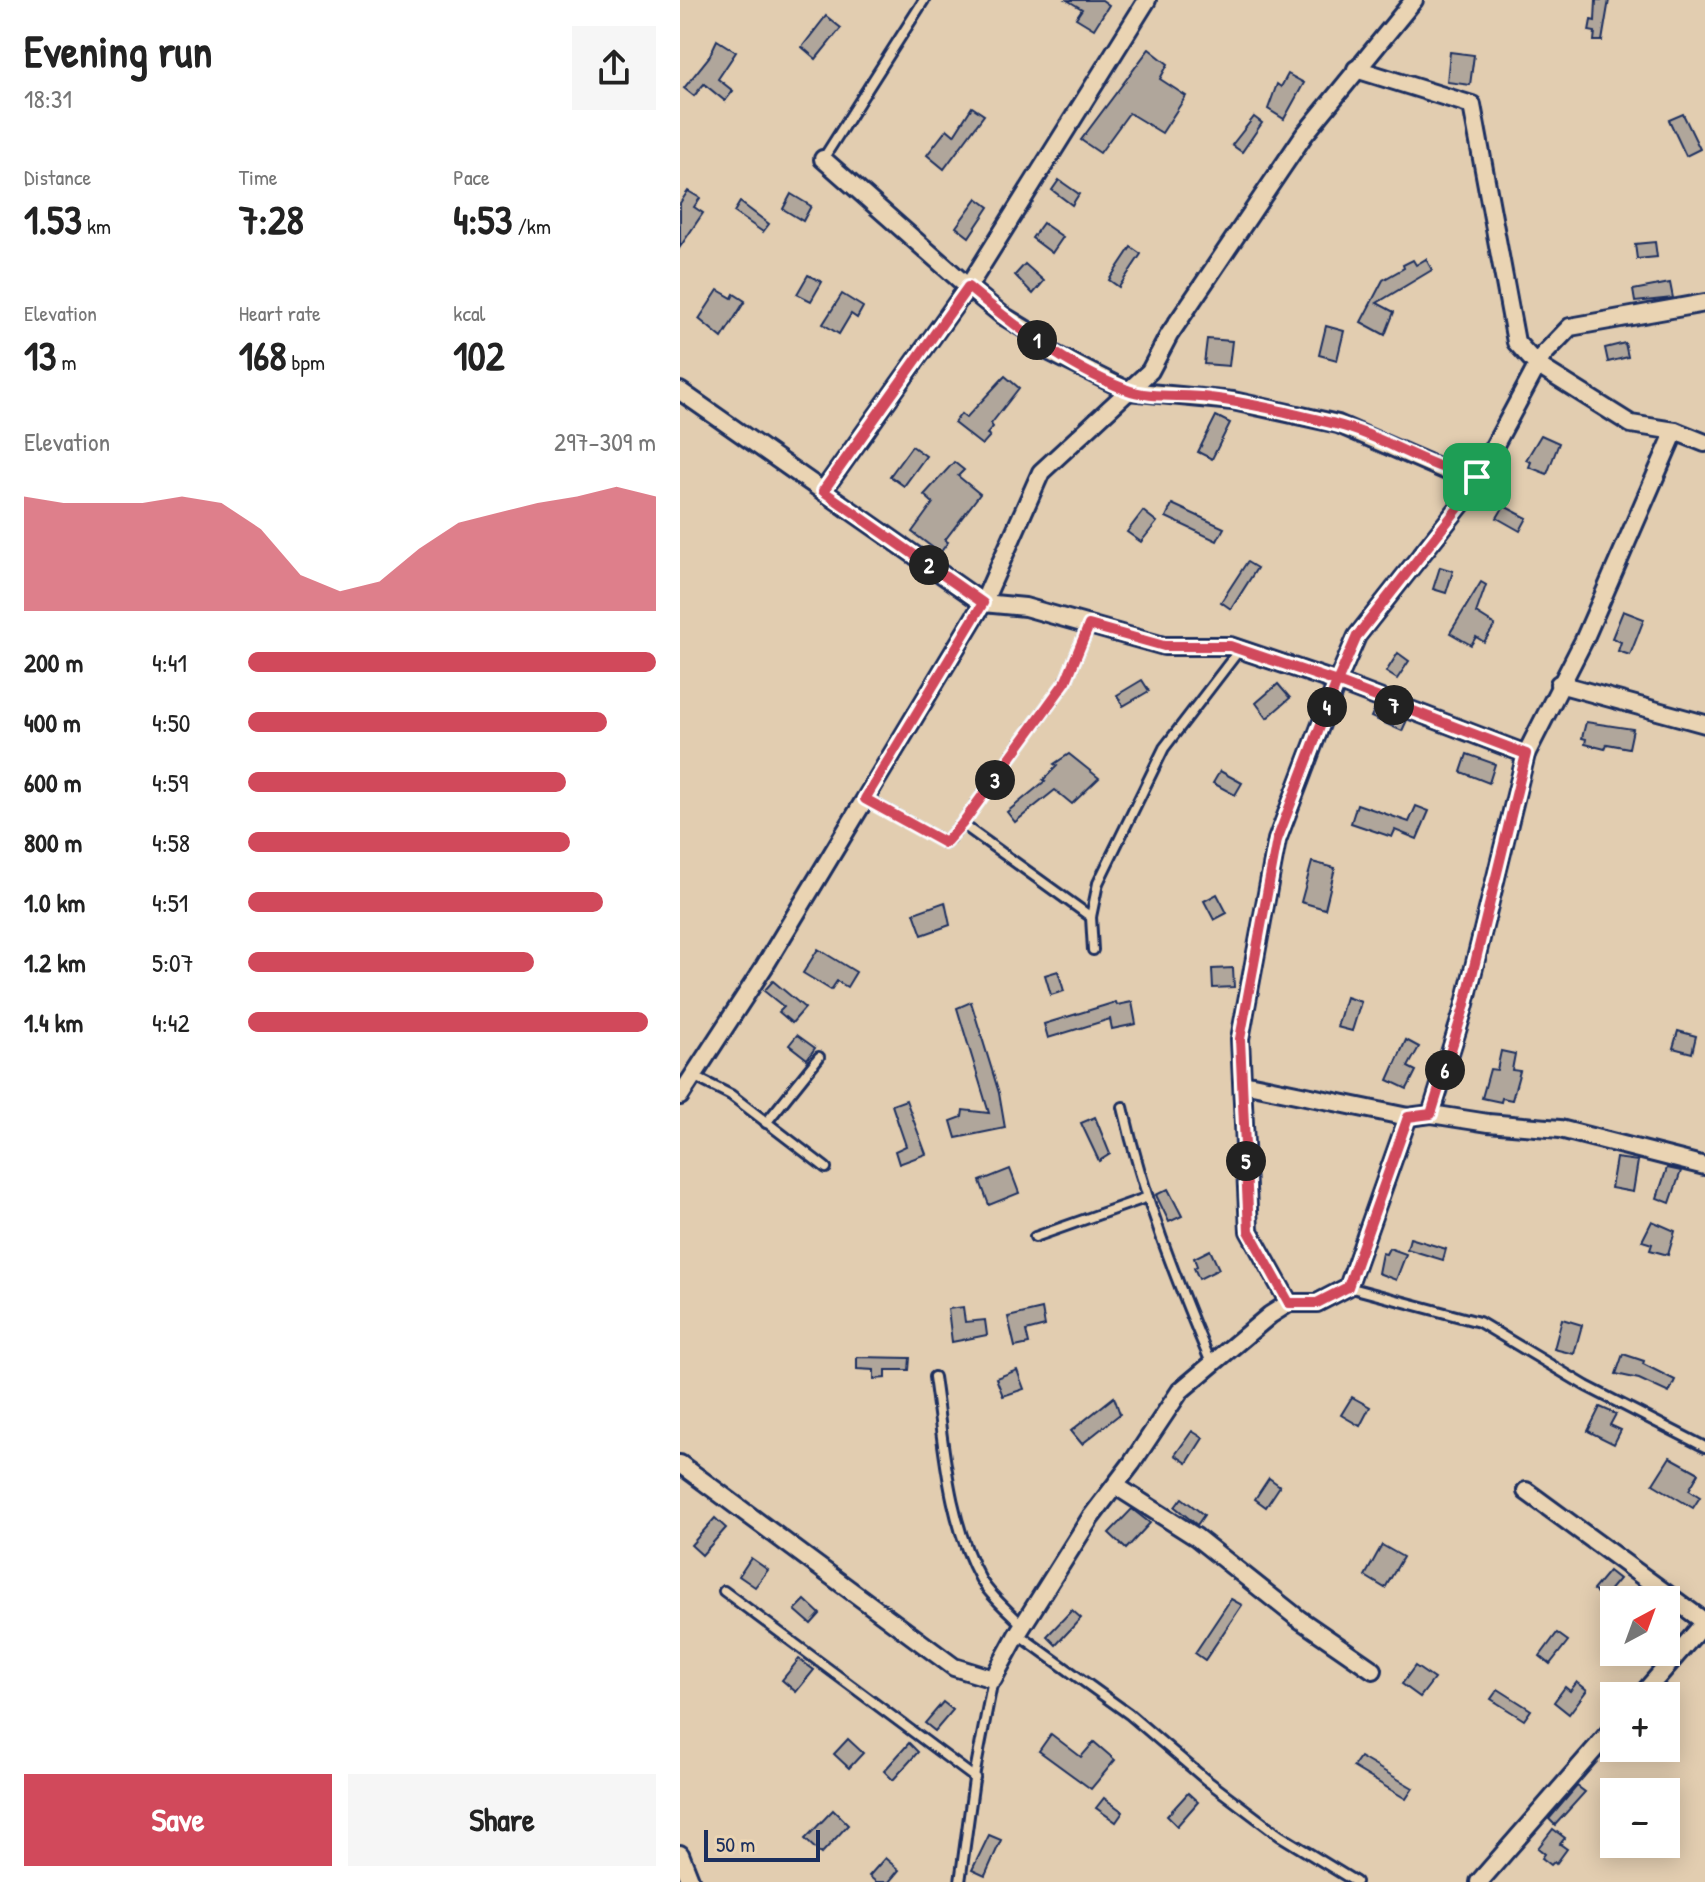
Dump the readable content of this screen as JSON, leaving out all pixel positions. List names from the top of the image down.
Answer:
{
  "scale_bar": "50 m",
  "north": "top right",
  "page": {
    "heading": ["Evening run", "18:31"],
    "stats": [
      ["Distance", "1.53 km"],
      ["Time", "7:28"],
      ["Pace", "4:53 /km"],
      ["Elevation", "13 m"],
      ["Heart rate", "168 bpm"],
      ["kcal", "102"]
    ],
    "pins": [
      "1",
      "2",
      "7",
      "4",
      "3",
      "6",
      "5"
    ],
    "chart": ["Elevation", "297–309 m"],
    "list": [
      {
        "name": "200 m",
        "note": "4:41"
      },
      {
        "name": "400 m",
        "note": "4:50"
      },
      {
        "name": "600 m",
        "note": "4:59"
      },
      {
        "name": "800 m",
        "note": "4:58"
      },
      {
        "name": "1.0 km",
        "note": "4:51"
      },
      {
        "name": "1.2 km",
        "note": "5:07"
      },
      {
        "name": "1.4 km",
        "note": "4:42"
      }
    ],
    "map_buttons": ["+", "−"],
    "buttons": ["Save", "Share"],
    "scale": "50 m"
  }
}
